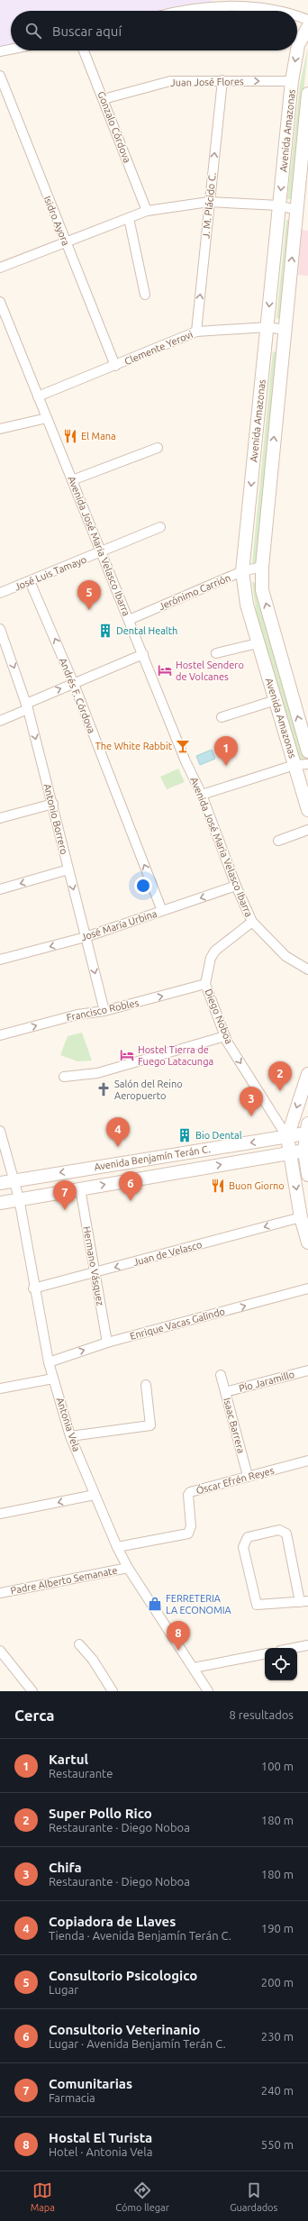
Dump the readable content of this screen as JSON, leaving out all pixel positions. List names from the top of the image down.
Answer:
{
  "streets": {
    "main road": ["Avenida Amazonas", "Avenida Benjamín Terán C."],
    "street": [
      "Juan José Flores",
      "Gonzalo Córdova",
      "J. M. Plácido C.",
      "Isidro Ayora",
      "Clemente Yerovi",
      "Avenida José Maria Velasco Ibarra",
      "José Luis Tamayo",
      "Jerónimo Carrión",
      "Andrés F. Córdova",
      "Antonio Borrero",
      "José María Urbina",
      "Francisco Robles",
      "Diego Noboa",
      "Juan de Velasco",
      "Hermano Vásquez",
      "Enrique Vacas Galindo",
      "Pío Jaramillo",
      "Antonia Vela",
      "Isaac Barrera",
      "Óscar Efrén Reyes",
      "Padre Alberto Semanate"
    ]
  },
  "crossings": [
    ["Juan José Flores", "Gonzalo Córdova"],
    ["Juan José Flores", "Avenida Amazonas"],
    ["Juan José Flores", "J. M. Plácido C."],
    ["Avenida Amazonas", "Clemente Yerovi"],
    ["Avenida Amazonas", "Jerónimo Carrión"],
    ["J. M. Plácido C.", "Clemente Yerovi"],
    ["Isidro Ayora", "Clemente Yerovi"],
    ["Clemente Yerovi", "Avenida José Maria Velasco Ibarra"],
    ["Avenida José Maria Velasco Ibarra", "José Luis Tamayo"],
    ["Avenida José Maria Velasco Ibarra", "Jerónimo Carrión"],
    ["Avenida José Maria Velasco Ibarra", "José María Urbina"],
    ["Avenida José Maria Velasco Ibarra", "Diego Noboa"],
    ["José Luis Tamayo", "Andrés F. Córdova"],
    ["Andrés F. Córdova", "José María Urbina"],
    ["Antonio Borrero", "José María Urbina"],
    ["Antonio Borrero", "Francisco Robles"],
    ["Francisco Robles", "Diego Noboa"],
    ["Diego Noboa", "Avenida Benjamín Terán C."],
    ["Avenida Benjamín Terán C.", "Hermano Vásquez"],
    ["Avenida Benjamín Terán C.", "Antonia Vela"],
    ["Juan de Velasco", "Hermano Vásquez"],
    ["Juan de Velasco", "Antonia Vela"],
    ["Hermano Vásquez", "Enrique Vacas Galindo"],
    ["Enrique Vacas Galindo", "Antonia Vela"],
    ["Pío Jaramillo", "Isaac Barrera"],
    ["Antonia Vela", "Óscar Efrén Reyes"],
    ["Antonia Vela", "Padre Alberto Semanate"],
    ["Isaac Barrera", "Óscar Efrén Reyes"]
  ],
  "one_way": [
    "Andrés F. Córdova",
    "Antonio Borrero",
    "Diego Noboa",
    "Juan de Velasco",
    "Enrique Vacas Galindo"
  ],
  "places": {
    "restaurant": ["El Mana", "Buon Giorno"],
    "building": ["Dental Health", "Bio Dental"],
    "hotel": ["Hostel Sendero de Volcanes", "Hostel Tierra de Fuego Latacunga"],
    "bar": ["The White Rabbit"],
    "church": ["Salón del Reino Aeropuerto"],
    "shop": ["FERRETERIA LA ECONOMIA"]
  },
  "page": {
    "search": "Buscar aquí",
    "pins": [
      "5",
      "1",
      "2",
      "3",
      "4",
      "6",
      "7",
      "8"
    ],
    "heading": ["Cerca", "8 resultados"],
    "list": [
      {
        "mark": "1",
        "name": "Kartul",
        "note": "Restaurante",
        "value": "100 m"
      },
      {
        "mark": "2",
        "name": "Super Pollo Rico",
        "note": "Restaurante · Diego Noboa",
        "value": "180 m"
      },
      {
        "mark": "3",
        "name": "Chifa",
        "note": "Restaurante · Diego Noboa",
        "value": "180 m"
      },
      {
        "mark": "4",
        "name": "Copiadora de Llaves",
        "note": "Tienda · Avenida Benjamín Terán C.",
        "value": "190 m"
      },
      {
        "mark": "5",
        "name": "Consultorio Psicologico",
        "note": "Lugar",
        "value": "200 m"
      },
      {
        "mark": "6",
        "name": "Consultorio Veterinanio",
        "note": "Lugar · Avenida Benjamín Terán C.",
        "value": "230 m"
      },
      {
        "mark": "7",
        "name": "Comunitarias",
        "note": "Farmacia",
        "value": "240 m"
      },
      {
        "mark": "8",
        "name": "Hostal El Turista",
        "note": "Hotel · Antonia Vela",
        "value": "550 m"
      }
    ],
    "nav": ["Mapa", "Cómo llegar", "Guardados"]
  }
}
